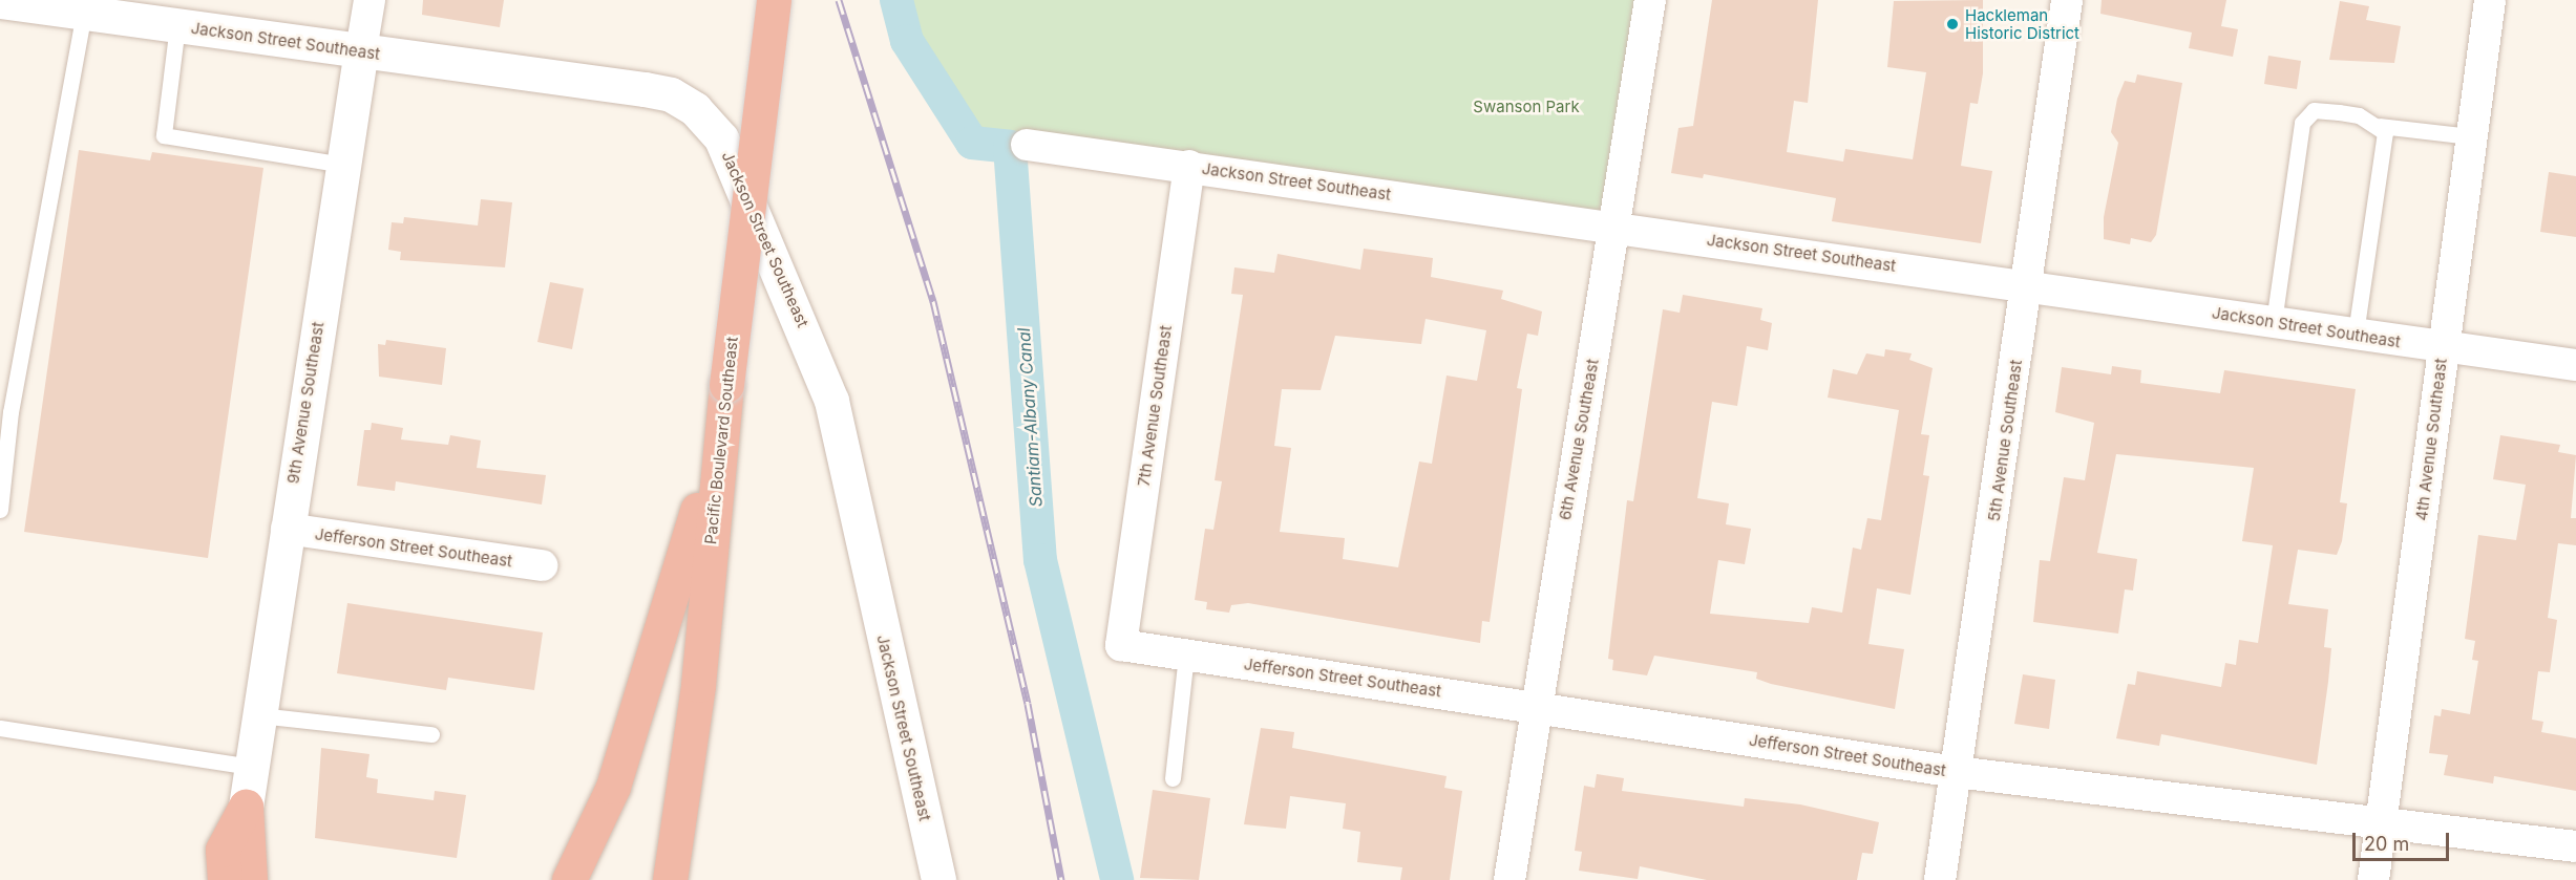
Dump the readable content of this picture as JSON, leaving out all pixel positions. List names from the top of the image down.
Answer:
{
  "streets": {
    "highway": ["Pacific Boulevard Southeast"],
    "street": [
      "Jackson Street Southeast",
      "9th Avenue Southeast",
      "7th Avenue Southeast",
      "6th Avenue Southeast",
      "4th Avenue Southeast",
      "5th Avenue Southeast",
      "Jefferson Street Southeast"
    ]
  },
  "crossings": [
    ["Jackson Street Southeast", "9th Avenue Southeast"],
    ["Jackson Street Southeast", "7th Avenue Southeast"],
    ["Jackson Street Southeast", "6th Avenue Southeast"],
    ["Jackson Street Southeast", "4th Avenue Southeast"],
    ["Jackson Street Southeast", "5th Avenue Southeast"],
    ["9th Avenue Southeast", "Jefferson Street Southeast"],
    ["7th Avenue Southeast", "Jefferson Street Southeast"],
    ["6th Avenue Southeast", "Jefferson Street Southeast"],
    ["4th Avenue Southeast", "Jefferson Street Southeast"],
    ["5th Avenue Southeast", "Jefferson Street Southeast"]
  ],
  "water": ["Santiam-Albany Canal"],
  "parks": ["Swanson Park"],
  "places": ["Hackleman Historic District"],
  "scale_bar": "20 m"
}
